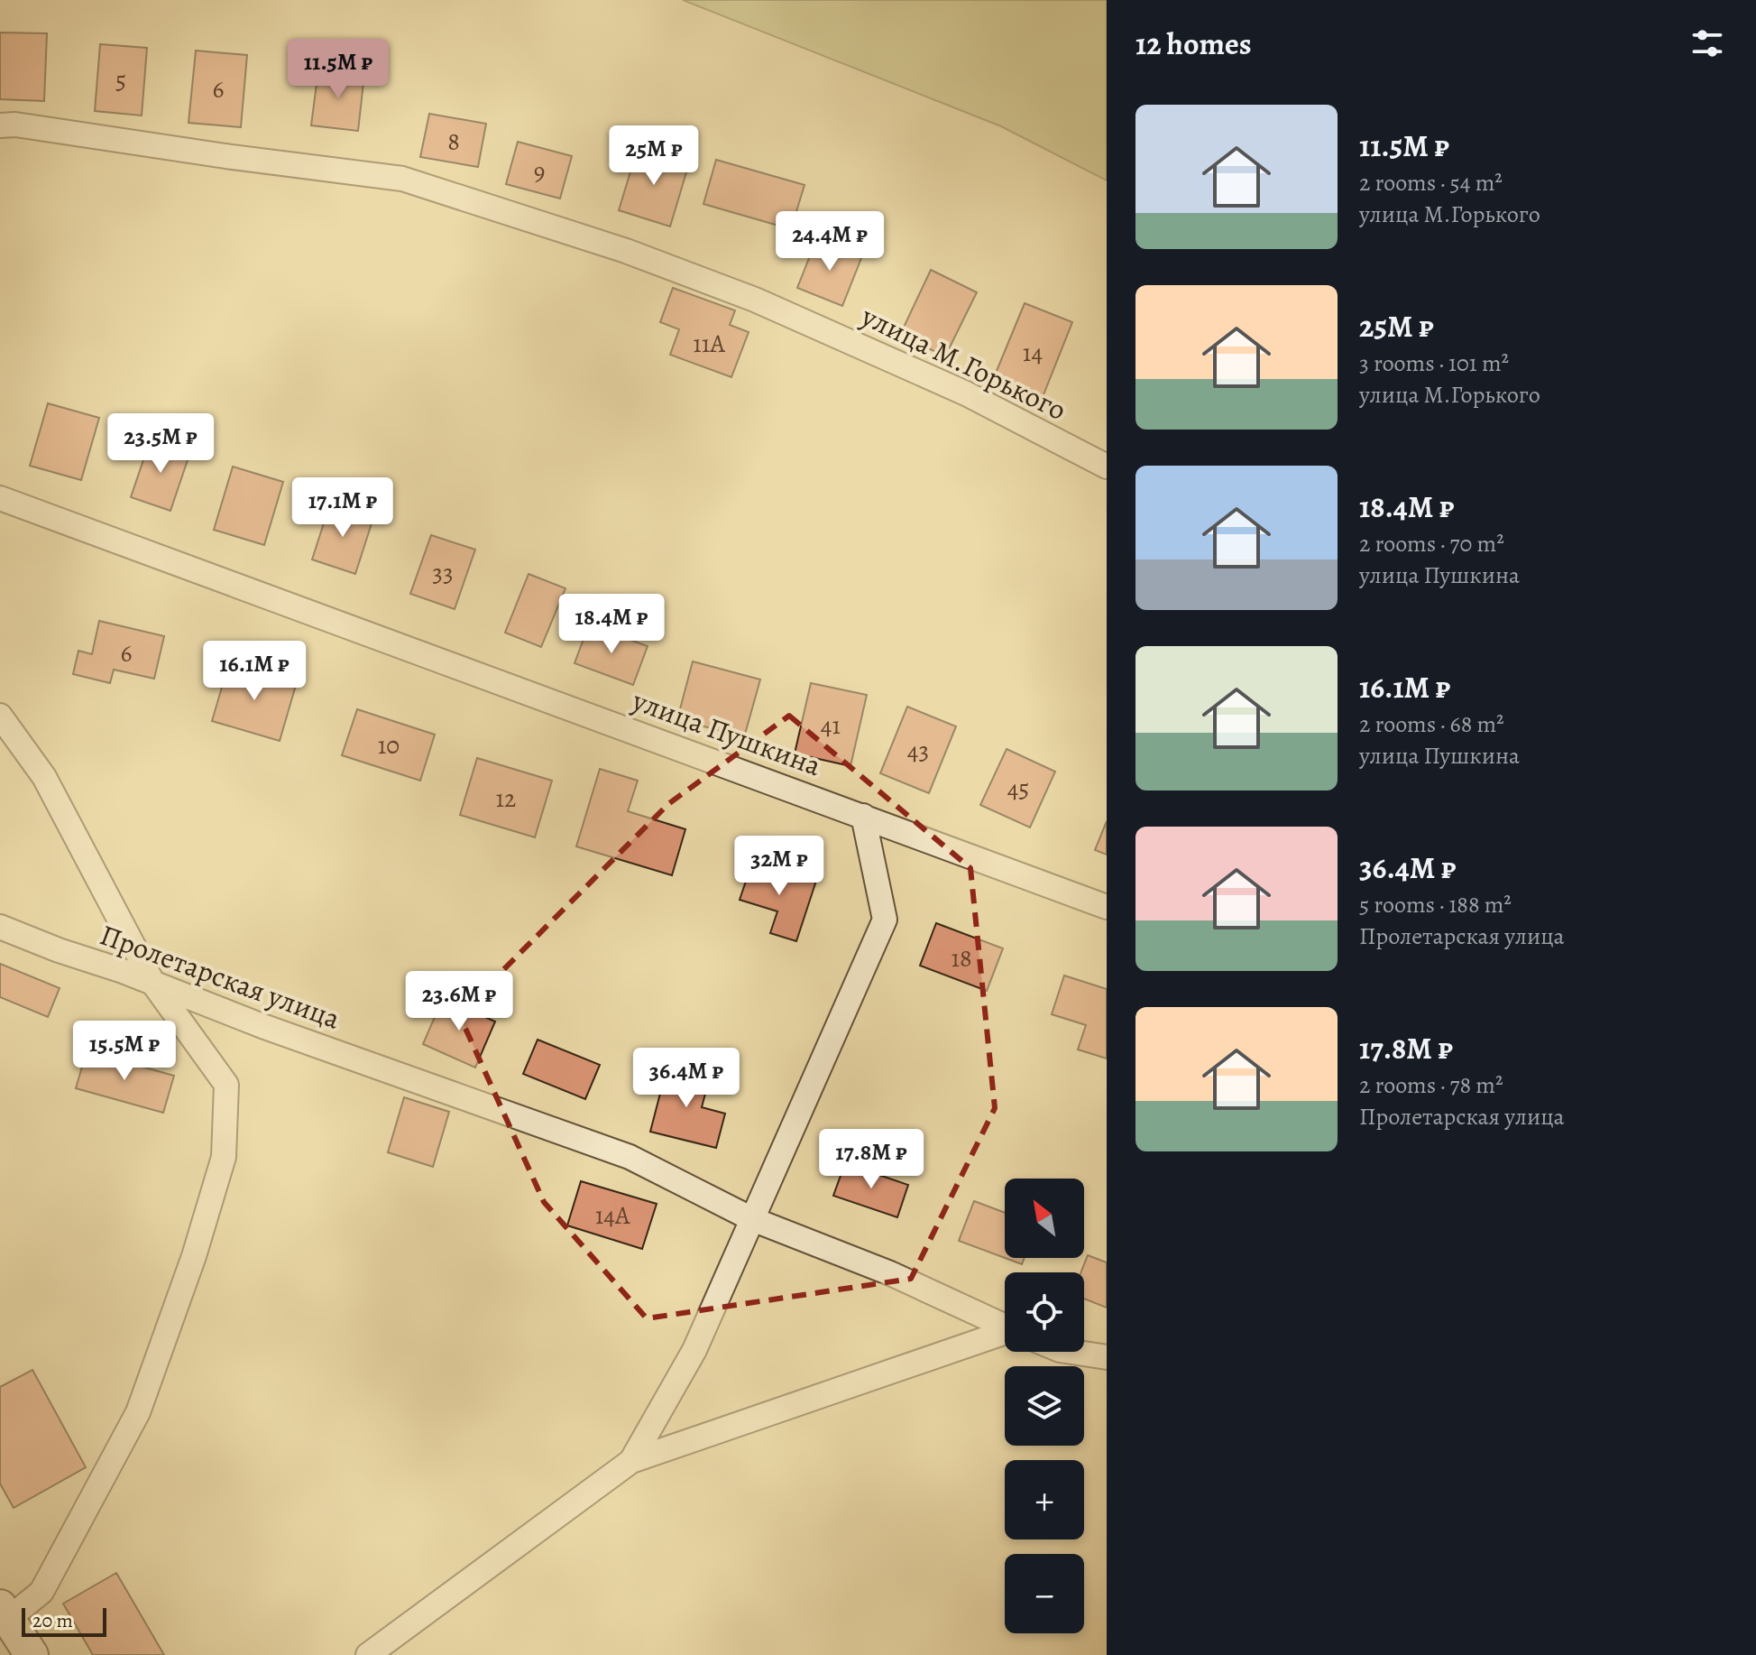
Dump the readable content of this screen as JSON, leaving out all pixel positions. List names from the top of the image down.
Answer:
{
  "streets": {
    "street": ["улица М.Горького", "улица Пушкина", "Пролетарская улица"]
  },
  "house_numbers": [
    "5",
    "6",
    "8",
    "9",
    "11А",
    "14",
    "33",
    "6",
    "41",
    "10",
    "43",
    "45",
    "12",
    "18",
    "14А"
  ],
  "scale_bar": "20 m",
  "north": "top left",
  "page": {
    "heading": "12 homes",
    "price": [
      "11.5M ₽",
      "25M ₽",
      "24.4M ₽",
      "23.5M ₽",
      "17.1M ₽",
      "18.4M ₽",
      "16.1M ₽",
      "32M ₽",
      "23.6M ₽",
      "15.5M ₽",
      "36.4M ₽",
      "17.8M ₽"
    ],
    "list": [
      {
        "name": "11.5M ₽",
        "note": "2 rooms · 54 m² · улица М.Горького"
      },
      {
        "name": "25M ₽",
        "note": "3 rooms · 101 m² · улица М.Горького"
      },
      {
        "name": "18.4M ₽",
        "note": "2 rooms · 70 m² · улица Пушкина"
      },
      {
        "name": "16.1M ₽",
        "note": "2 rooms · 68 m² · улица Пушкина"
      },
      {
        "name": "36.4M ₽",
        "note": "5 rooms · 188 m² · Пролетарская улица"
      },
      {
        "name": "17.8M ₽",
        "note": "2 rooms · 78 m² · Пролетарская улица"
      }
    ],
    "map_buttons": ["+", "−"],
    "scale": "20 m"
  }
}
